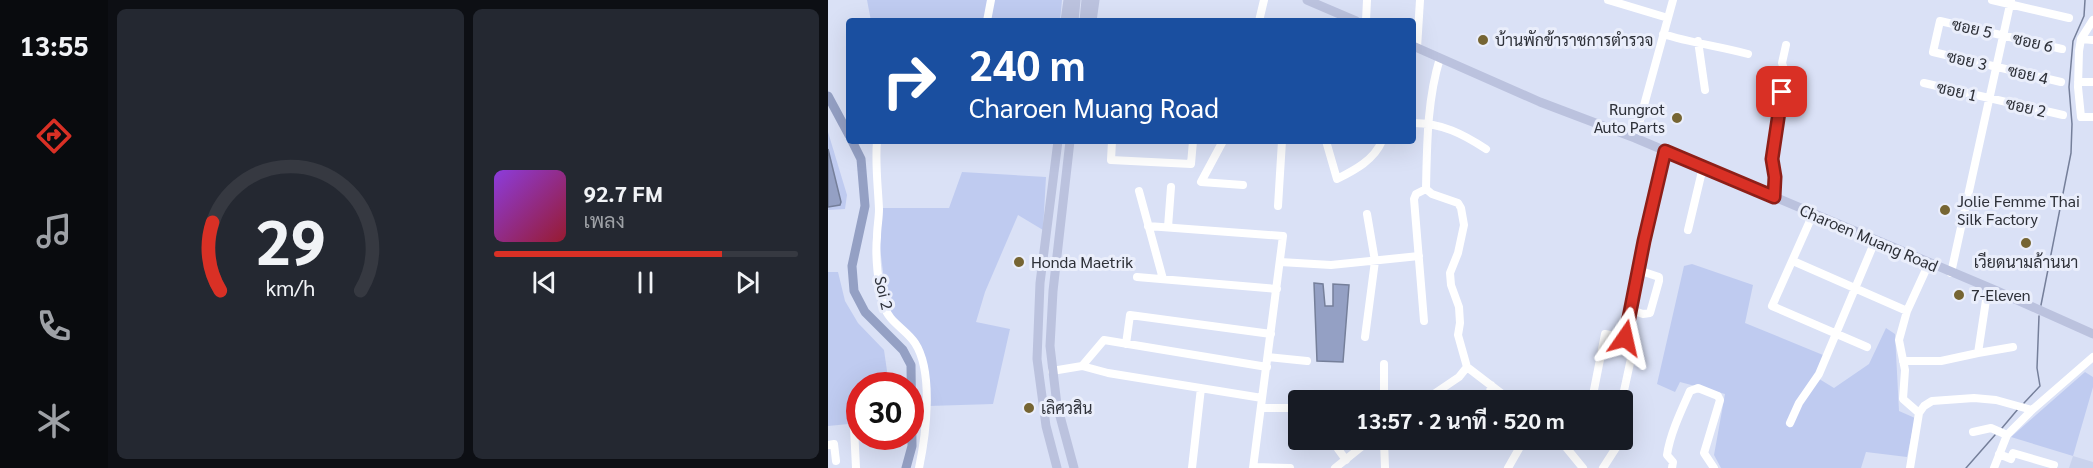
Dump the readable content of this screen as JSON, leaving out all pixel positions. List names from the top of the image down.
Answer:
{
  "streets": {
    "main road": ["Charoen Muang Road"],
    "street": [
      "ซอย 5",
      "ซอย 6",
      "ซอย 3",
      "ซอย 4",
      "ซอย 1",
      "ซอย 2",
      "Soi 2"
    ]
  },
  "crossings": [
    ["ซอย 5", "ซอย 6"],
    ["ซอย 5", "ซอย 3"],
    ["ซอย 3", "ซอย 4"],
    ["ซอย 1", "ซอย 2"]
  ],
  "places": [
    "บ้านพักข้าราชการตำรวจ",
    "Rungrot Auto Parts",
    "Jolie Femme Thai Silk Factory",
    "เวียดนามล้านนา",
    "Honda Maetrik",
    "7-Eleven",
    "เลิศวสิน"
  ],
  "page": {
    "tabs": "13:55",
    "turn": ["240 m", "Charoen Muang Road"],
    "song": ["92.7 FM", "เพลง"],
    "limit": "30",
    "trip": "13:57 · 2 นาที · 520 m",
    "gauge": ["29", "km/h"]
  }
}
